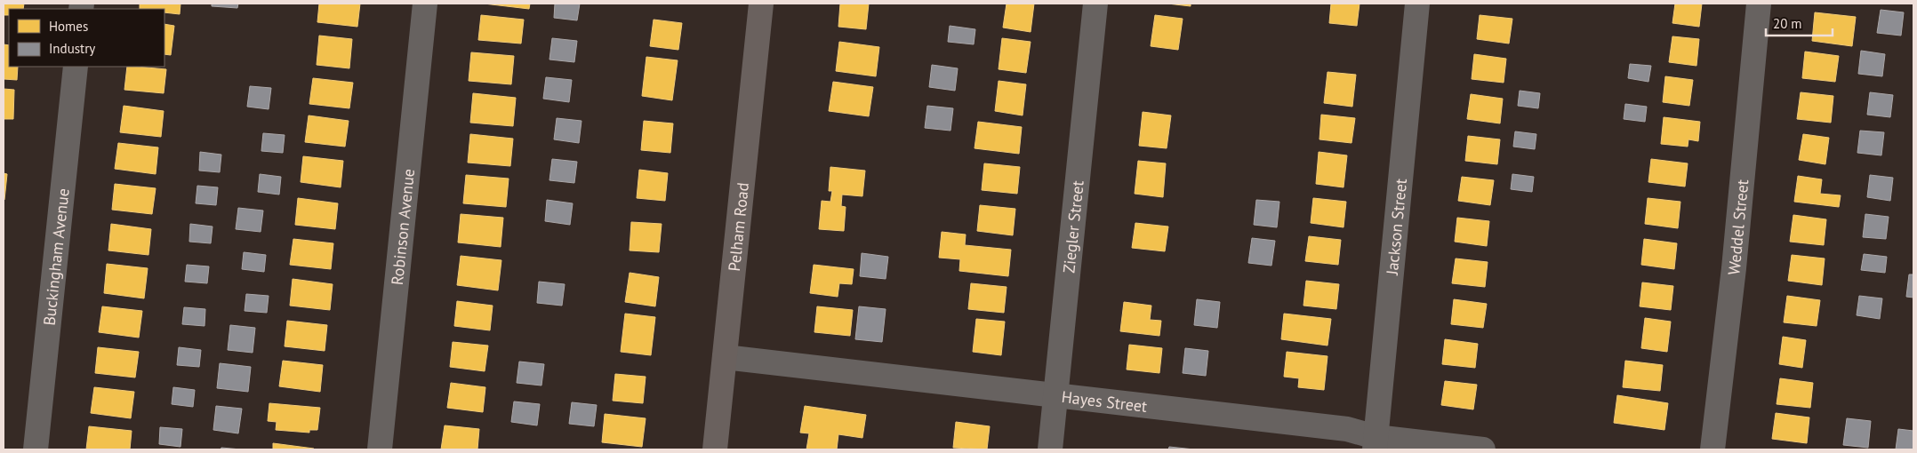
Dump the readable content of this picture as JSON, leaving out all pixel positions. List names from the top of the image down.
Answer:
{
  "streets": {
    "main road": ["Pelham Road"],
    "street": [
      "Robinson Avenue",
      "Ziegler Street",
      "Jackson Street",
      "Weddel Street",
      "Buckingham Avenue",
      "Hayes Street"
    ]
  },
  "crossings": [
    ["Pelham Road", "Hayes Street"],
    ["Ziegler Street", "Hayes Street"],
    ["Jackson Street", "Hayes Street"]
  ],
  "legend": ["Homes", "Industry"],
  "scale_bar": "20 m"
}
